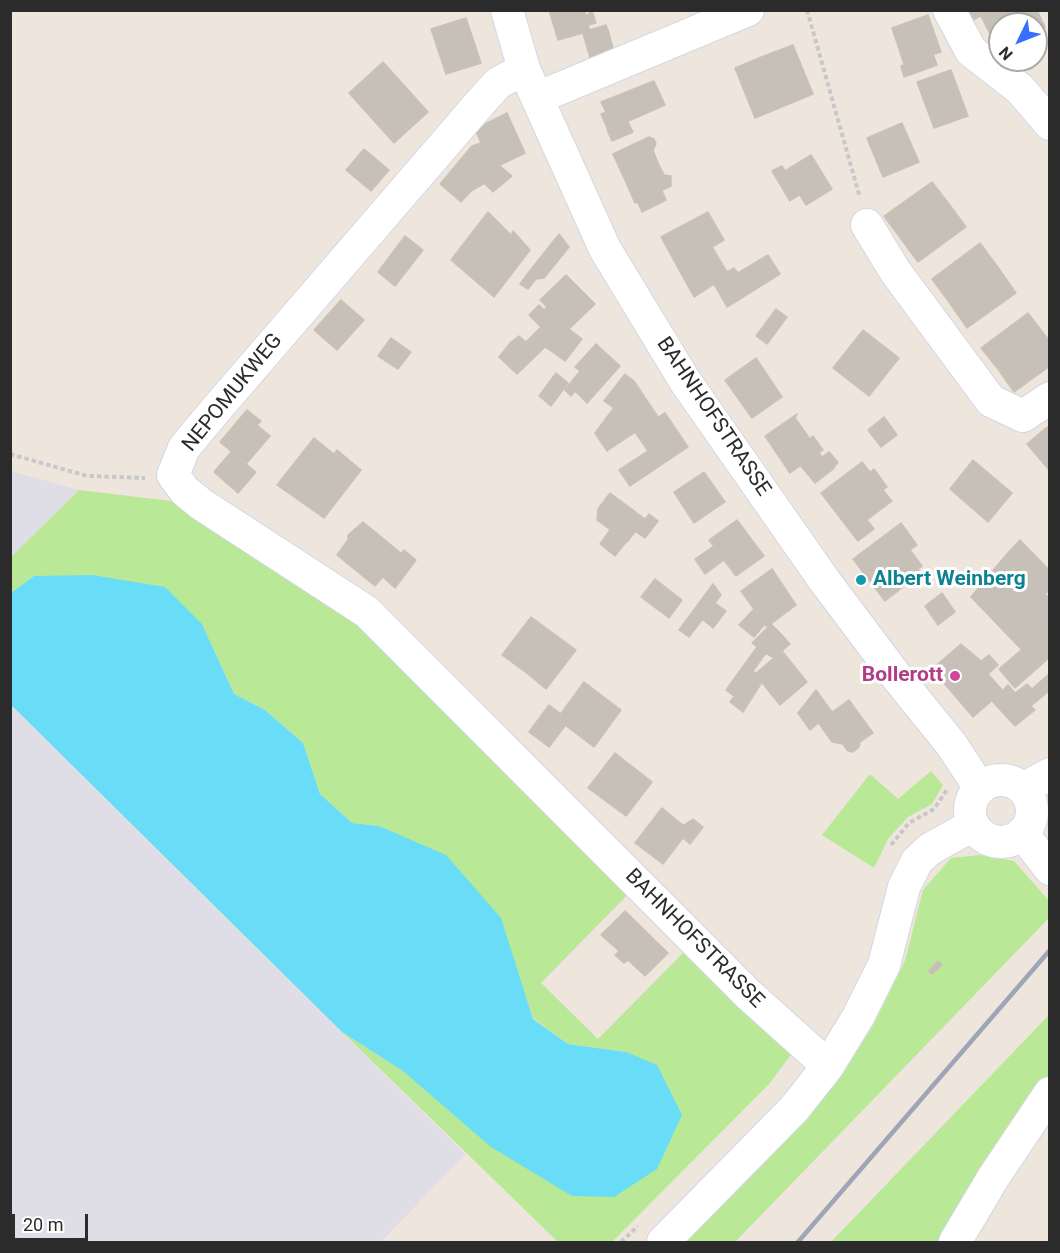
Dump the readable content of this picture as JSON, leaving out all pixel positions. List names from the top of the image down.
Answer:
{
  "streets": {
    "street": ["NEPOMUKWEG", "BAHNHOFSTRASSE"]
  },
  "crossings": [
    ["NEPOMUKWEG", "BAHNHOFSTRASSE"]
  ],
  "places": ["Albert Weinberg", "Bollerott"],
  "scale_bar": "20 m",
  "north": "bottom left"
}
